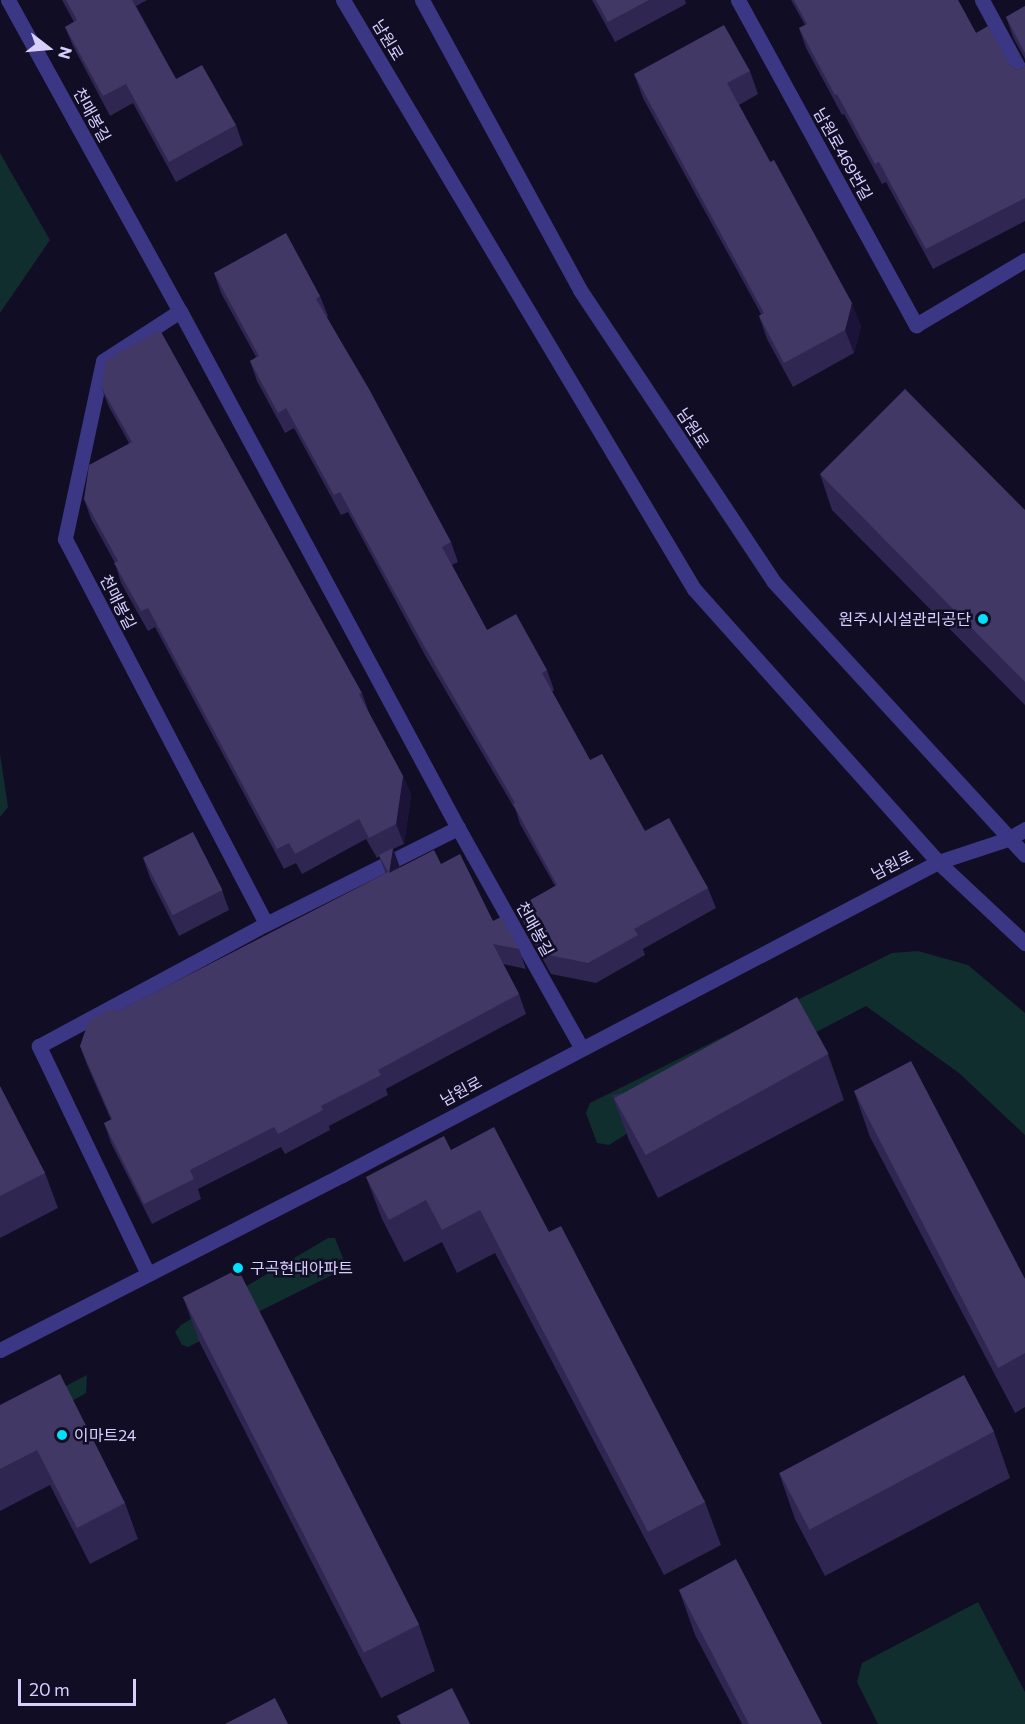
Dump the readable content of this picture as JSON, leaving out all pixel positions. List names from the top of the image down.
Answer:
{
  "streets": {
    "street": ["남원로", "천매봉길", "남원로469번길"]
  },
  "crossings": [
    ["남원로", "천매봉길"]
  ],
  "places": ["원주시시설관리공단", "구곡현대아파트", "이마트24"],
  "scale_bar": "20 m",
  "north": "right"
}
